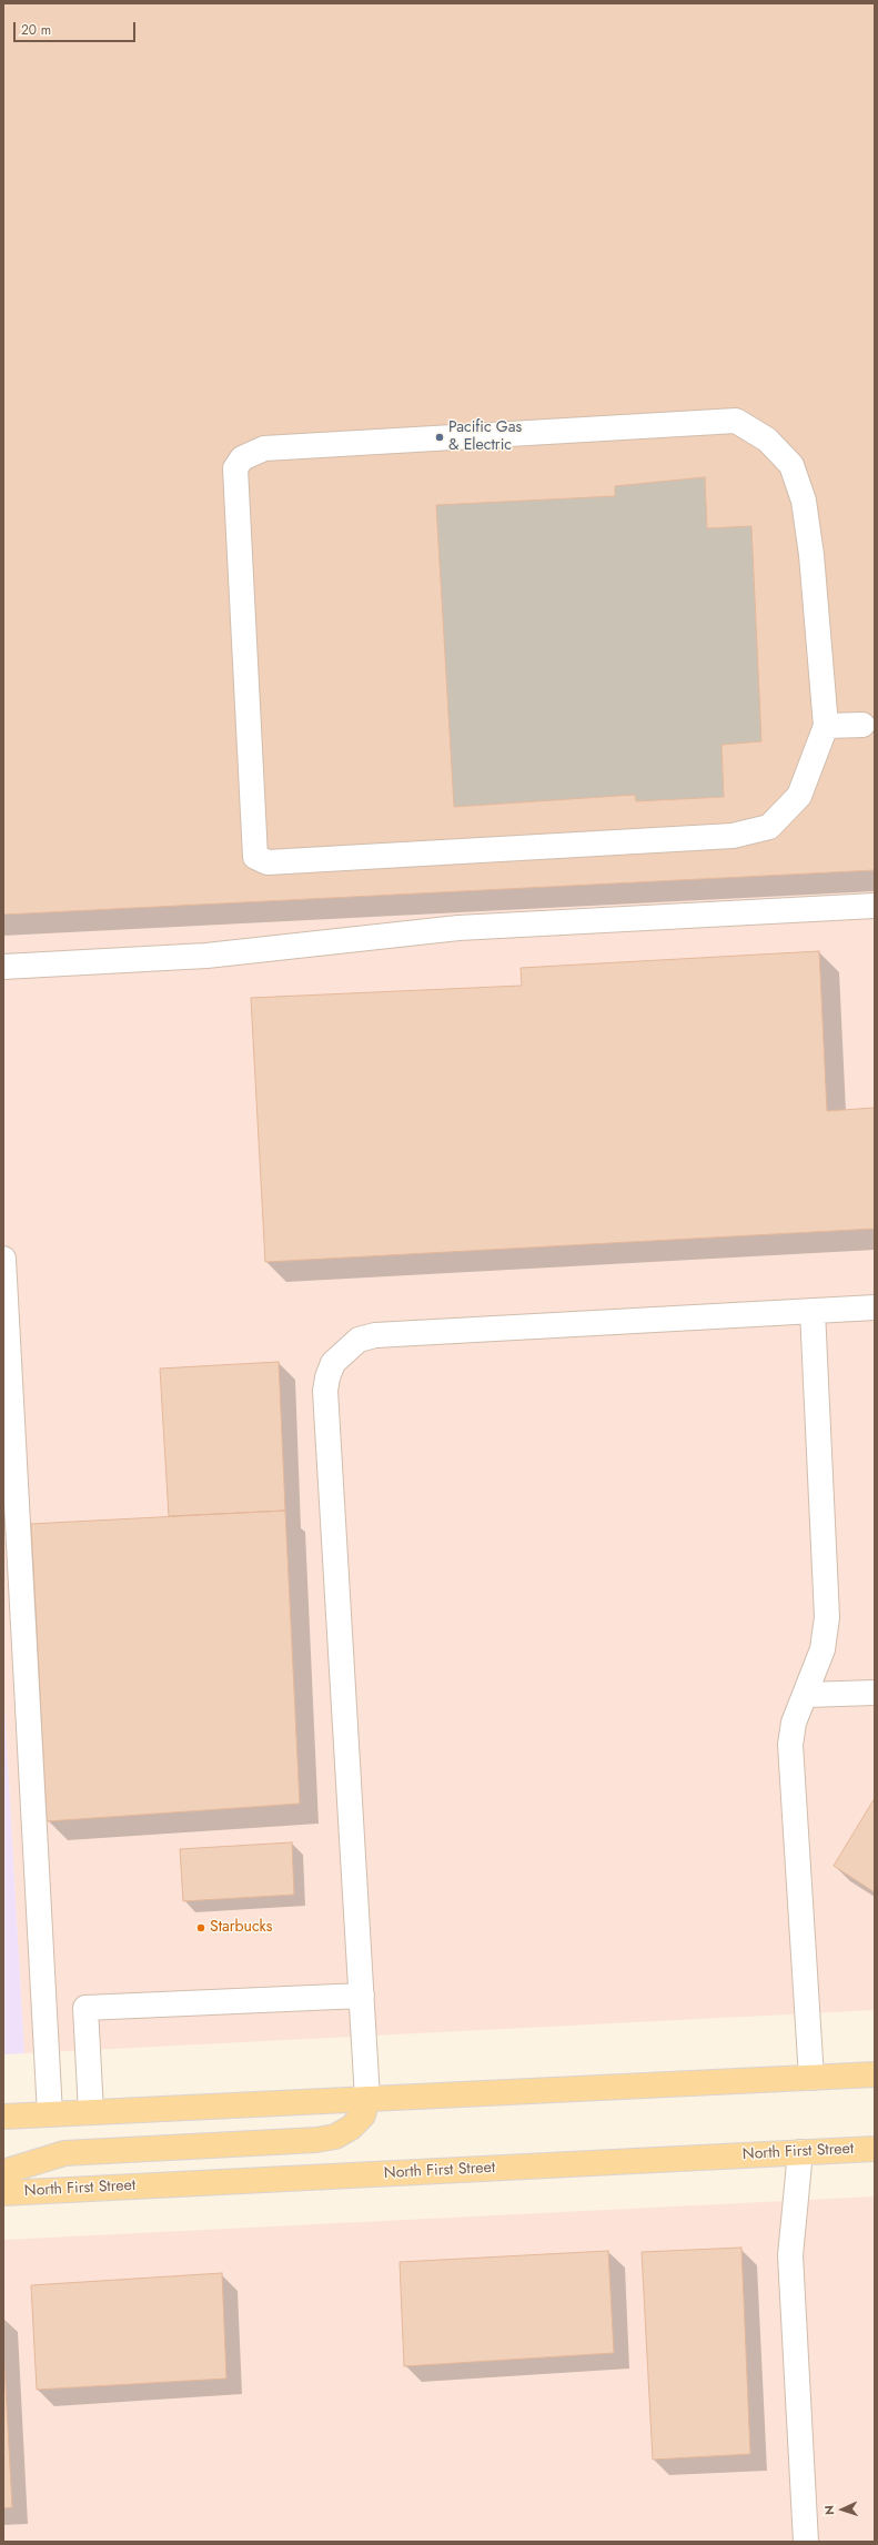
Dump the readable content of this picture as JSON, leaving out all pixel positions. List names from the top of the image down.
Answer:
{
  "streets": {
    "main road": ["North First Street"]
  },
  "places": ["Pacific Gas & Electric", "Starbucks"],
  "scale_bar": "20 m",
  "north": "left"
}
